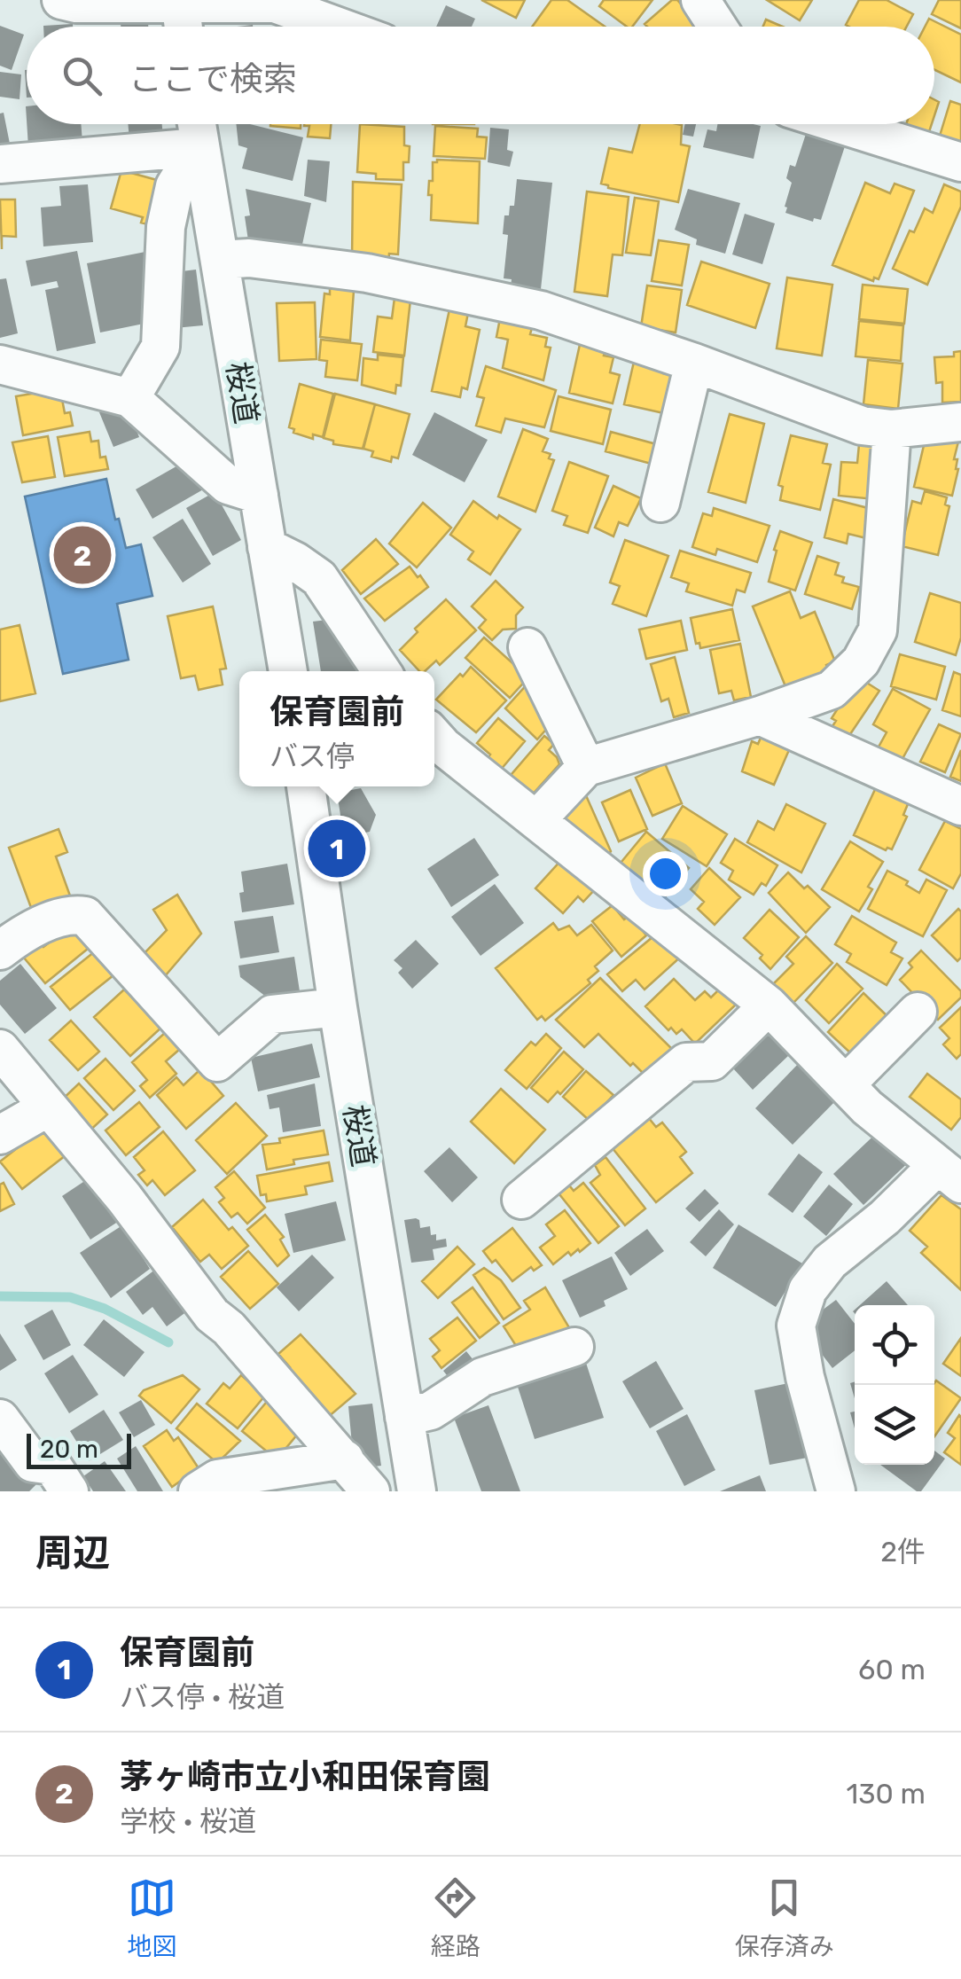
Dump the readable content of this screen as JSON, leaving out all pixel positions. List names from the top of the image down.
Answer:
{
  "streets": {
    "street": ["桜道"]
  },
  "scale_bar": "20 m",
  "page": {
    "search": "ここで検索",
    "pins": ["2", "1"],
    "popup": ["保育園前", "バス停"],
    "scale": "20 m",
    "heading": ["周辺", "2件"],
    "list": [
      {
        "mark": "1",
        "name": "保育園前",
        "note": "バス停 · 桜道",
        "value": "60 m"
      },
      {
        "mark": "2",
        "name": "茅ヶ崎市立小和田保育園",
        "note": "学校 · 桜道",
        "value": "130 m"
      }
    ],
    "nav": ["地図", "経路", "保存済み"]
  }
}
